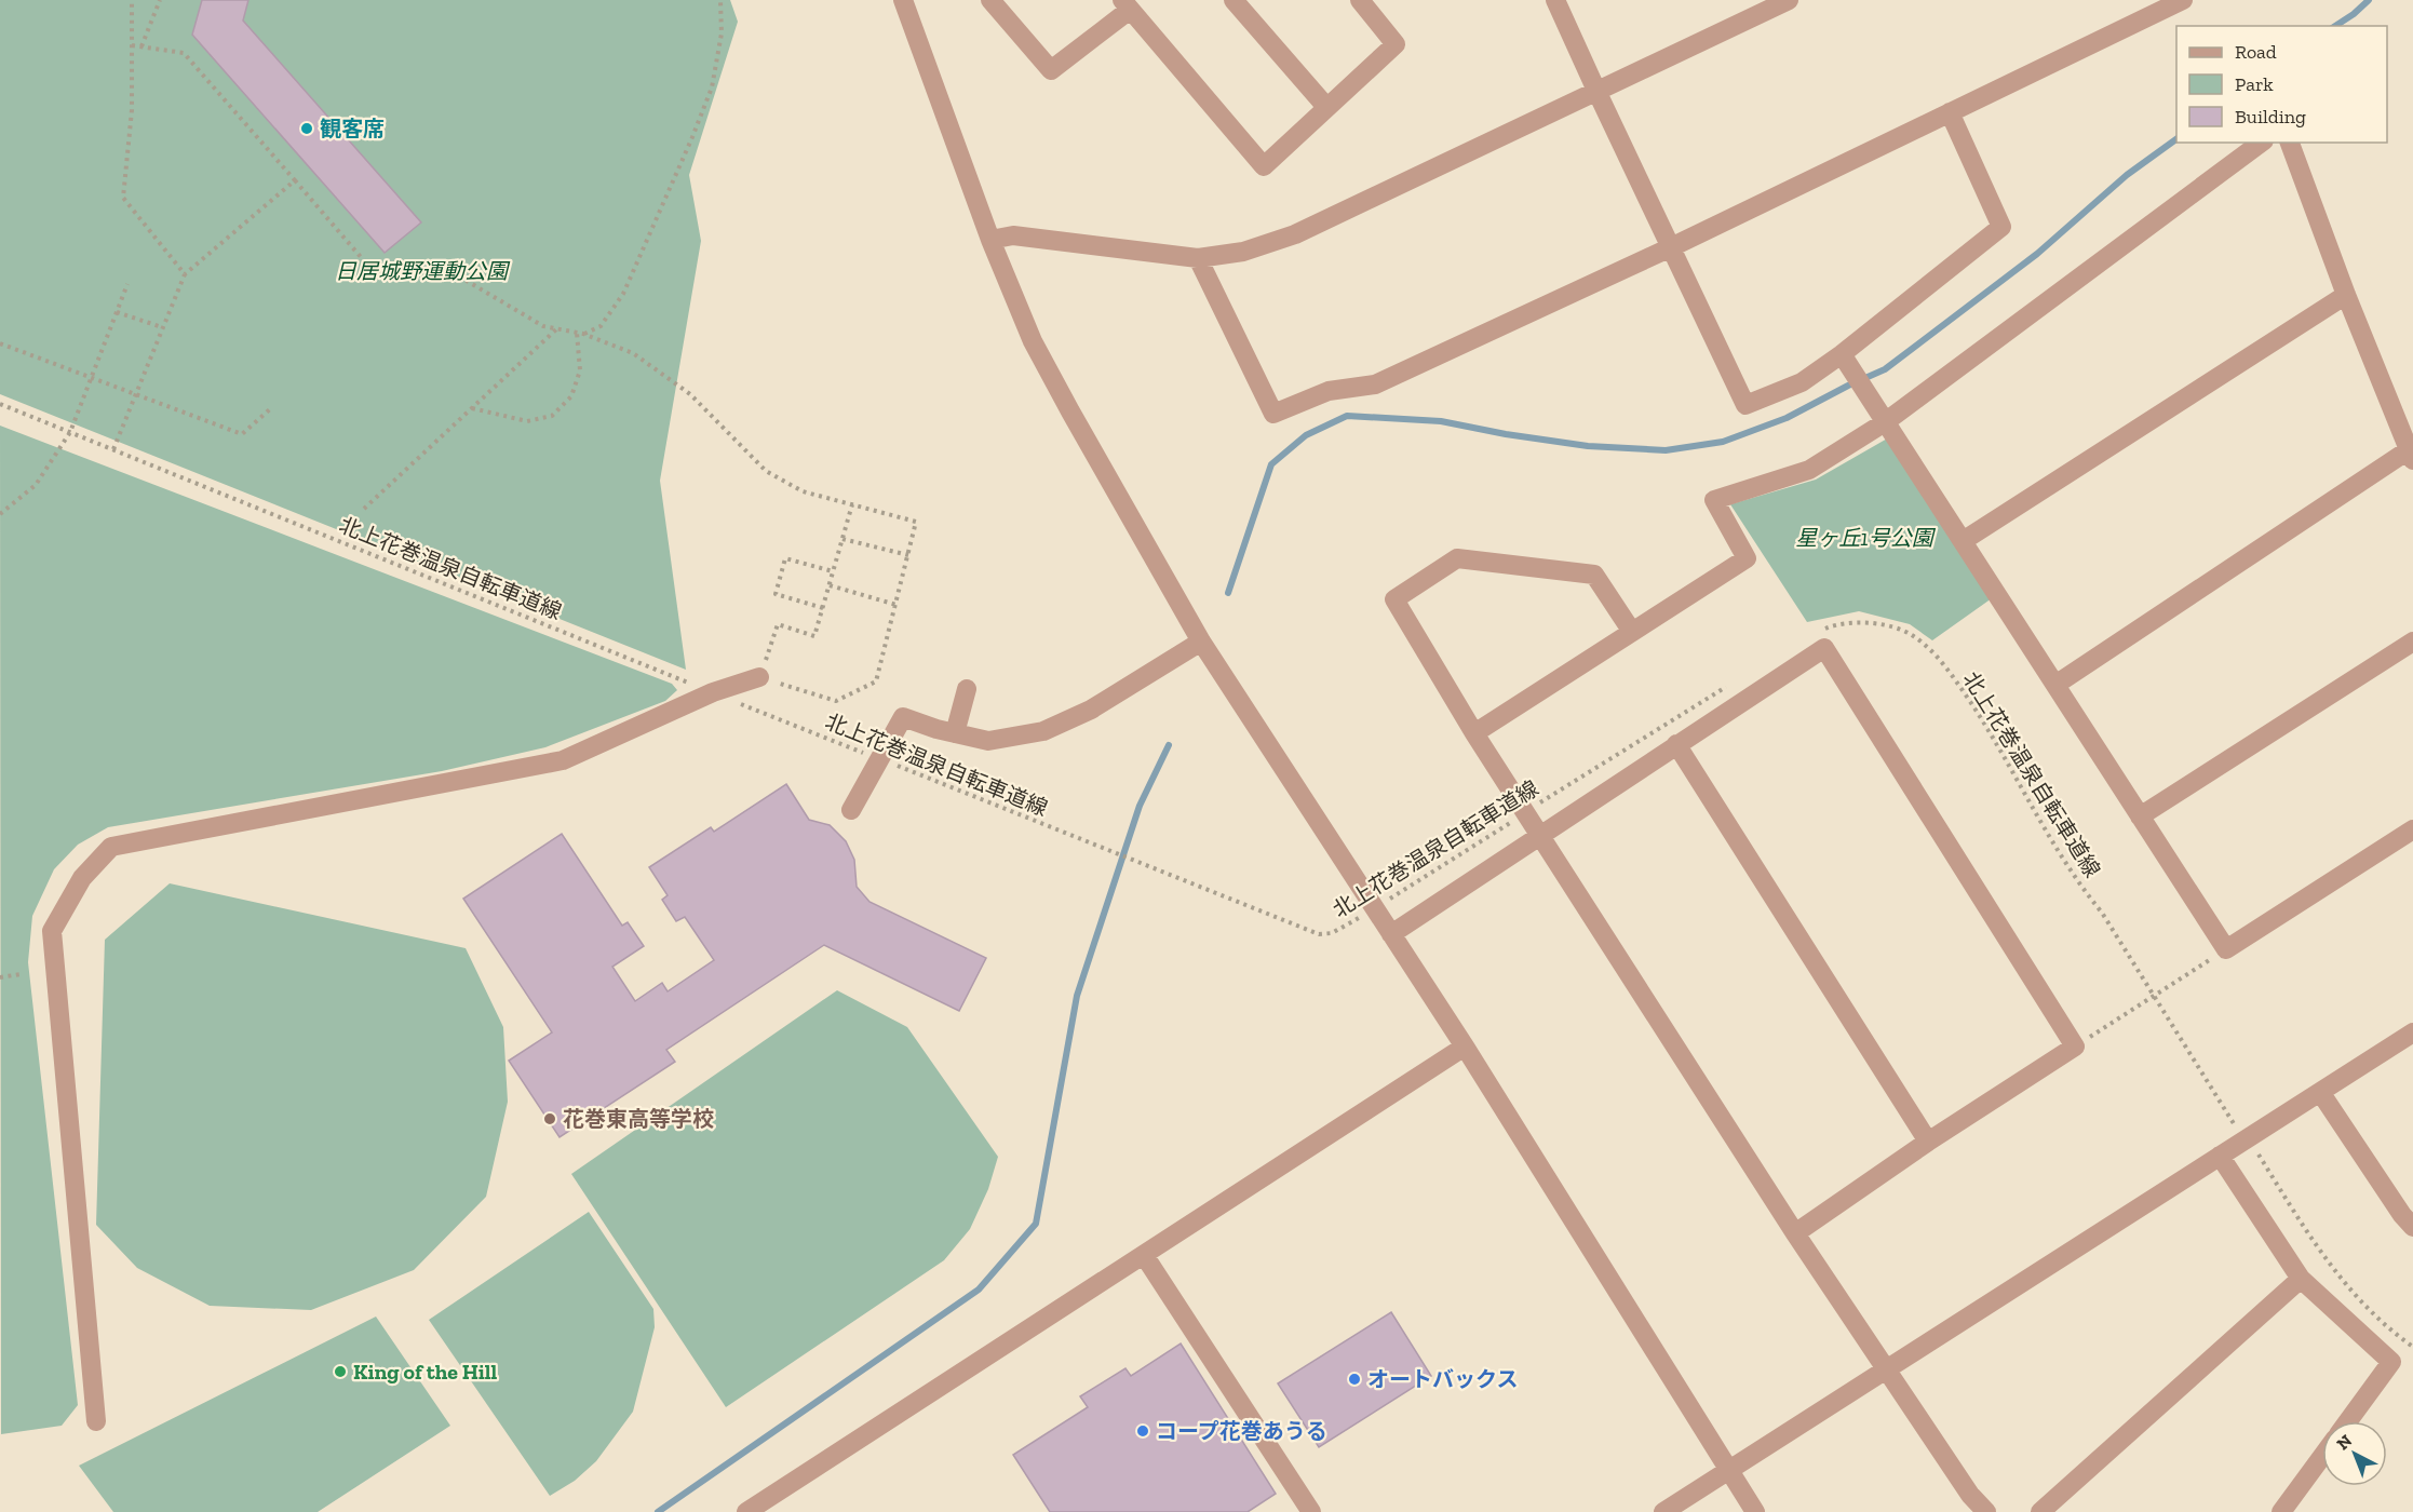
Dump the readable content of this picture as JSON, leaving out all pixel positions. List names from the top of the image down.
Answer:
{
  "streets": {
    "path": ["北上花巻温泉自転車道線"]
  },
  "parks": ["日居城野運動公園", "星ヶ丘1号公園"],
  "places": [
    "観客席",
    "花巻東高等学校",
    "King of the Hill",
    "オートバックス",
    "コープ花巻あうる"
  ],
  "legend": ["Road", "Park", "Building"],
  "north": "top left"
}
